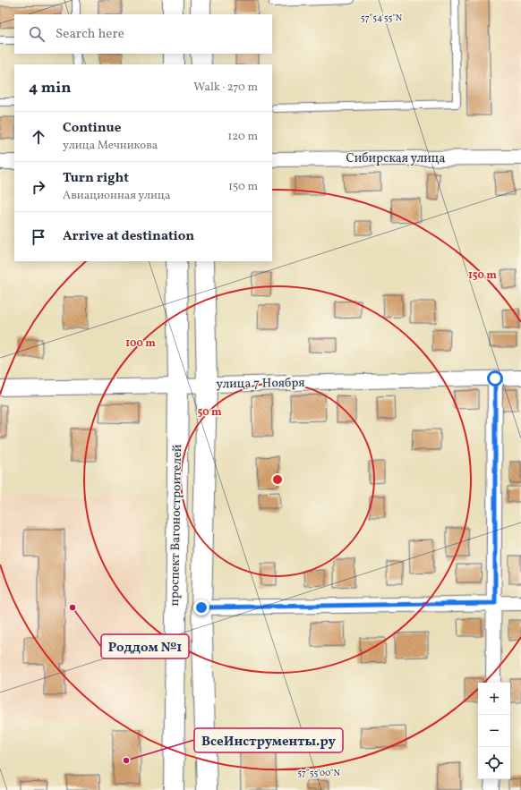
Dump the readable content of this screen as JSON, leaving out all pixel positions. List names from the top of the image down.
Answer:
{
  "streets": {
    "main road": ["проспект Вагоностроителей"],
    "street": ["Сибирская улица", "улица 7 Ноября"]
  },
  "crossings": [
    ["улица 7 Ноября", "проспект Вагоностроителей"]
  ],
  "places": ["Роддом №1", "ВсеИнструменты.ру"],
  "page": {
    "search": "Search here",
    "heading": ["4 min", "Walk · 270 m"],
    "list": [
      ["Continue", "улица Мечникова", "120 m"],
      ["Turn right", "Авиационная улица", "150 m"],
      "Arrive at destination"
    ],
    "map_buttons": ["+", "−"]
  },
  "coordinates": ["57°54'55\"N", "57°55'00\"N"],
  "rings": ["150 m", "100 m", "50 m"]
}
